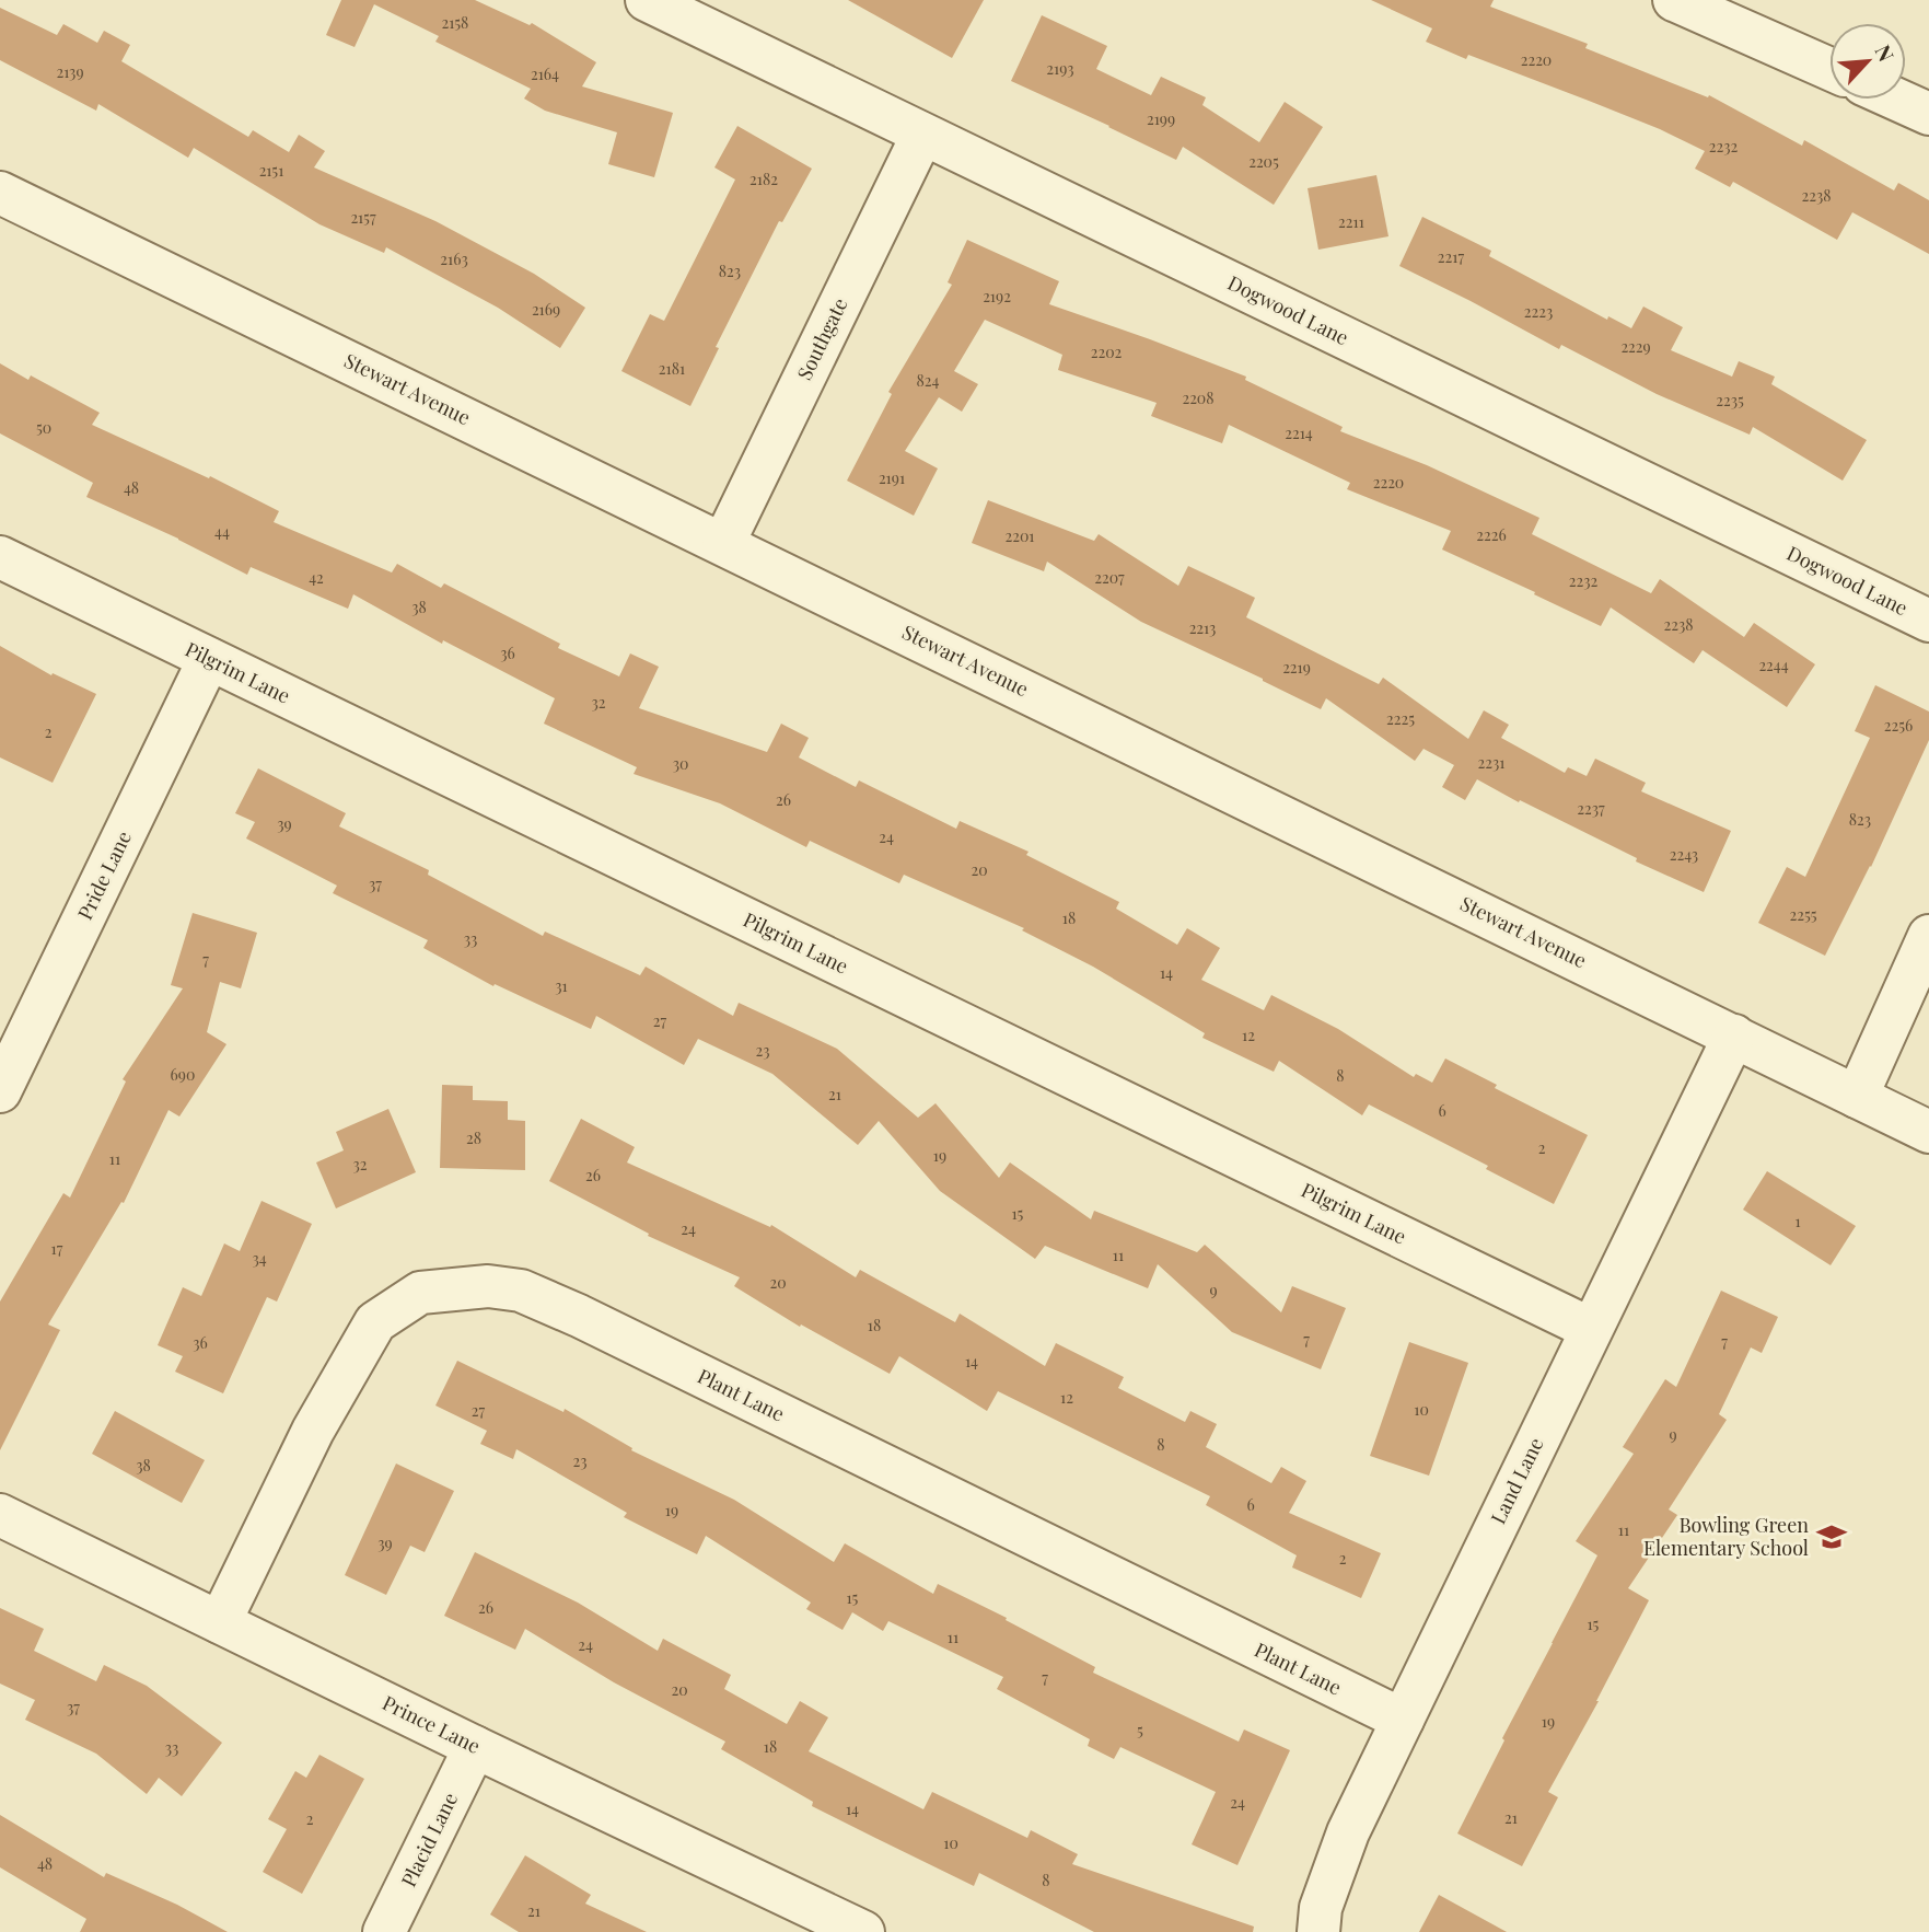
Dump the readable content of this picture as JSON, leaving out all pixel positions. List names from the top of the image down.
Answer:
{
  "streets": {
    "street": [
      "Dogwood Lane",
      "Southgate",
      "Stewart Avenue",
      "Pilgrim Lane",
      "Pride Lane",
      "Plant Lane",
      "Land Lane",
      "Prince Lane",
      "Placid Lane"
    ]
  },
  "crossings": [
    ["Dogwood Lane", "Southgate"],
    ["Southgate", "Stewart Avenue"],
    ["Stewart Avenue", "Land Lane"],
    ["Pilgrim Lane", "Pride Lane"],
    ["Pilgrim Lane", "Land Lane"],
    ["Plant Lane", "Land Lane"],
    ["Plant Lane", "Prince Lane"],
    ["Prince Lane", "Placid Lane"]
  ],
  "places": {
    "school or university": ["Bowling Green Elementary School"]
  },
  "house_numbers": [
    "2158",
    "2220",
    "2193",
    "2139",
    "2164",
    "2199",
    "2232",
    "2205",
    "2151",
    "2182",
    "2238",
    "2157",
    "2211",
    "2217",
    "2163",
    "823",
    "2192",
    "2169",
    "2223",
    "2229",
    "2202",
    "2181",
    "824",
    "2208",
    "2235",
    "50",
    "2214",
    "2191",
    "2220",
    "48",
    "44",
    "2226",
    "2201",
    "42",
    "2207",
    "2232",
    "38",
    "2238",
    "2213",
    "36",
    "2244",
    "2219",
    "32",
    "2225",
    "2256",
    "2",
    "2231",
    "30",
    "26",
    "2237",
    "823",
    "39",
    "24",
    "2243",
    "20",
    "37",
    "2255",
    "18",
    "33",
    "7",
    "14",
    "31",
    "27",
    "12",
    "23",
    "690",
    "8",
    "21",
    "6",
    "28",
    "2",
    "19",
    "11",
    "32",
    "26",
    "15",
    "1",
    "24",
    "17",
    "11",
    "34",
    "20",
    "9",
    "18",
    "7",
    "7",
    "36",
    "14",
    "12",
    "10",
    "27",
    "9",
    "8",
    "23",
    "38",
    "6",
    "19",
    "11",
    "39",
    "2",
    "15",
    "26",
    "15",
    "11",
    "24",
    "7",
    "20",
    "37",
    "19",
    "5",
    "18",
    "33",
    "24",
    "14",
    "21",
    "2",
    "10",
    "48",
    "8",
    "21"
  ],
  "north": "top right"
}
